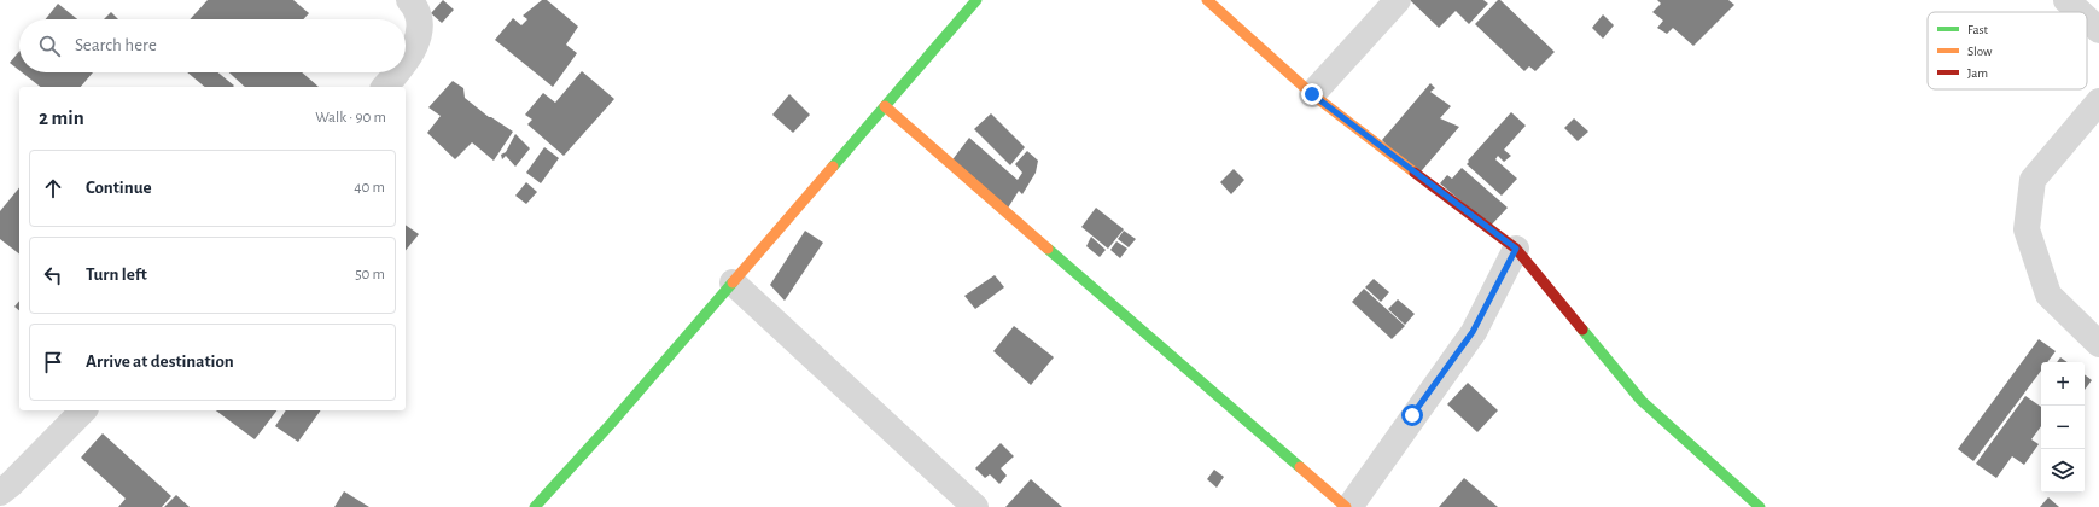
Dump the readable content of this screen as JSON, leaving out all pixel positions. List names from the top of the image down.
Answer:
{
  "legend": ["Fast", "Slow", "Jam"],
  "page": {
    "search": "Search here",
    "heading": ["2 min", "Walk · 90 m"],
    "list": [
      ["Continue", "40 m"],
      ["Turn left", "50 m"],
      "Arrive at destination"
    ],
    "map_buttons": ["+", "−"]
  }
}
